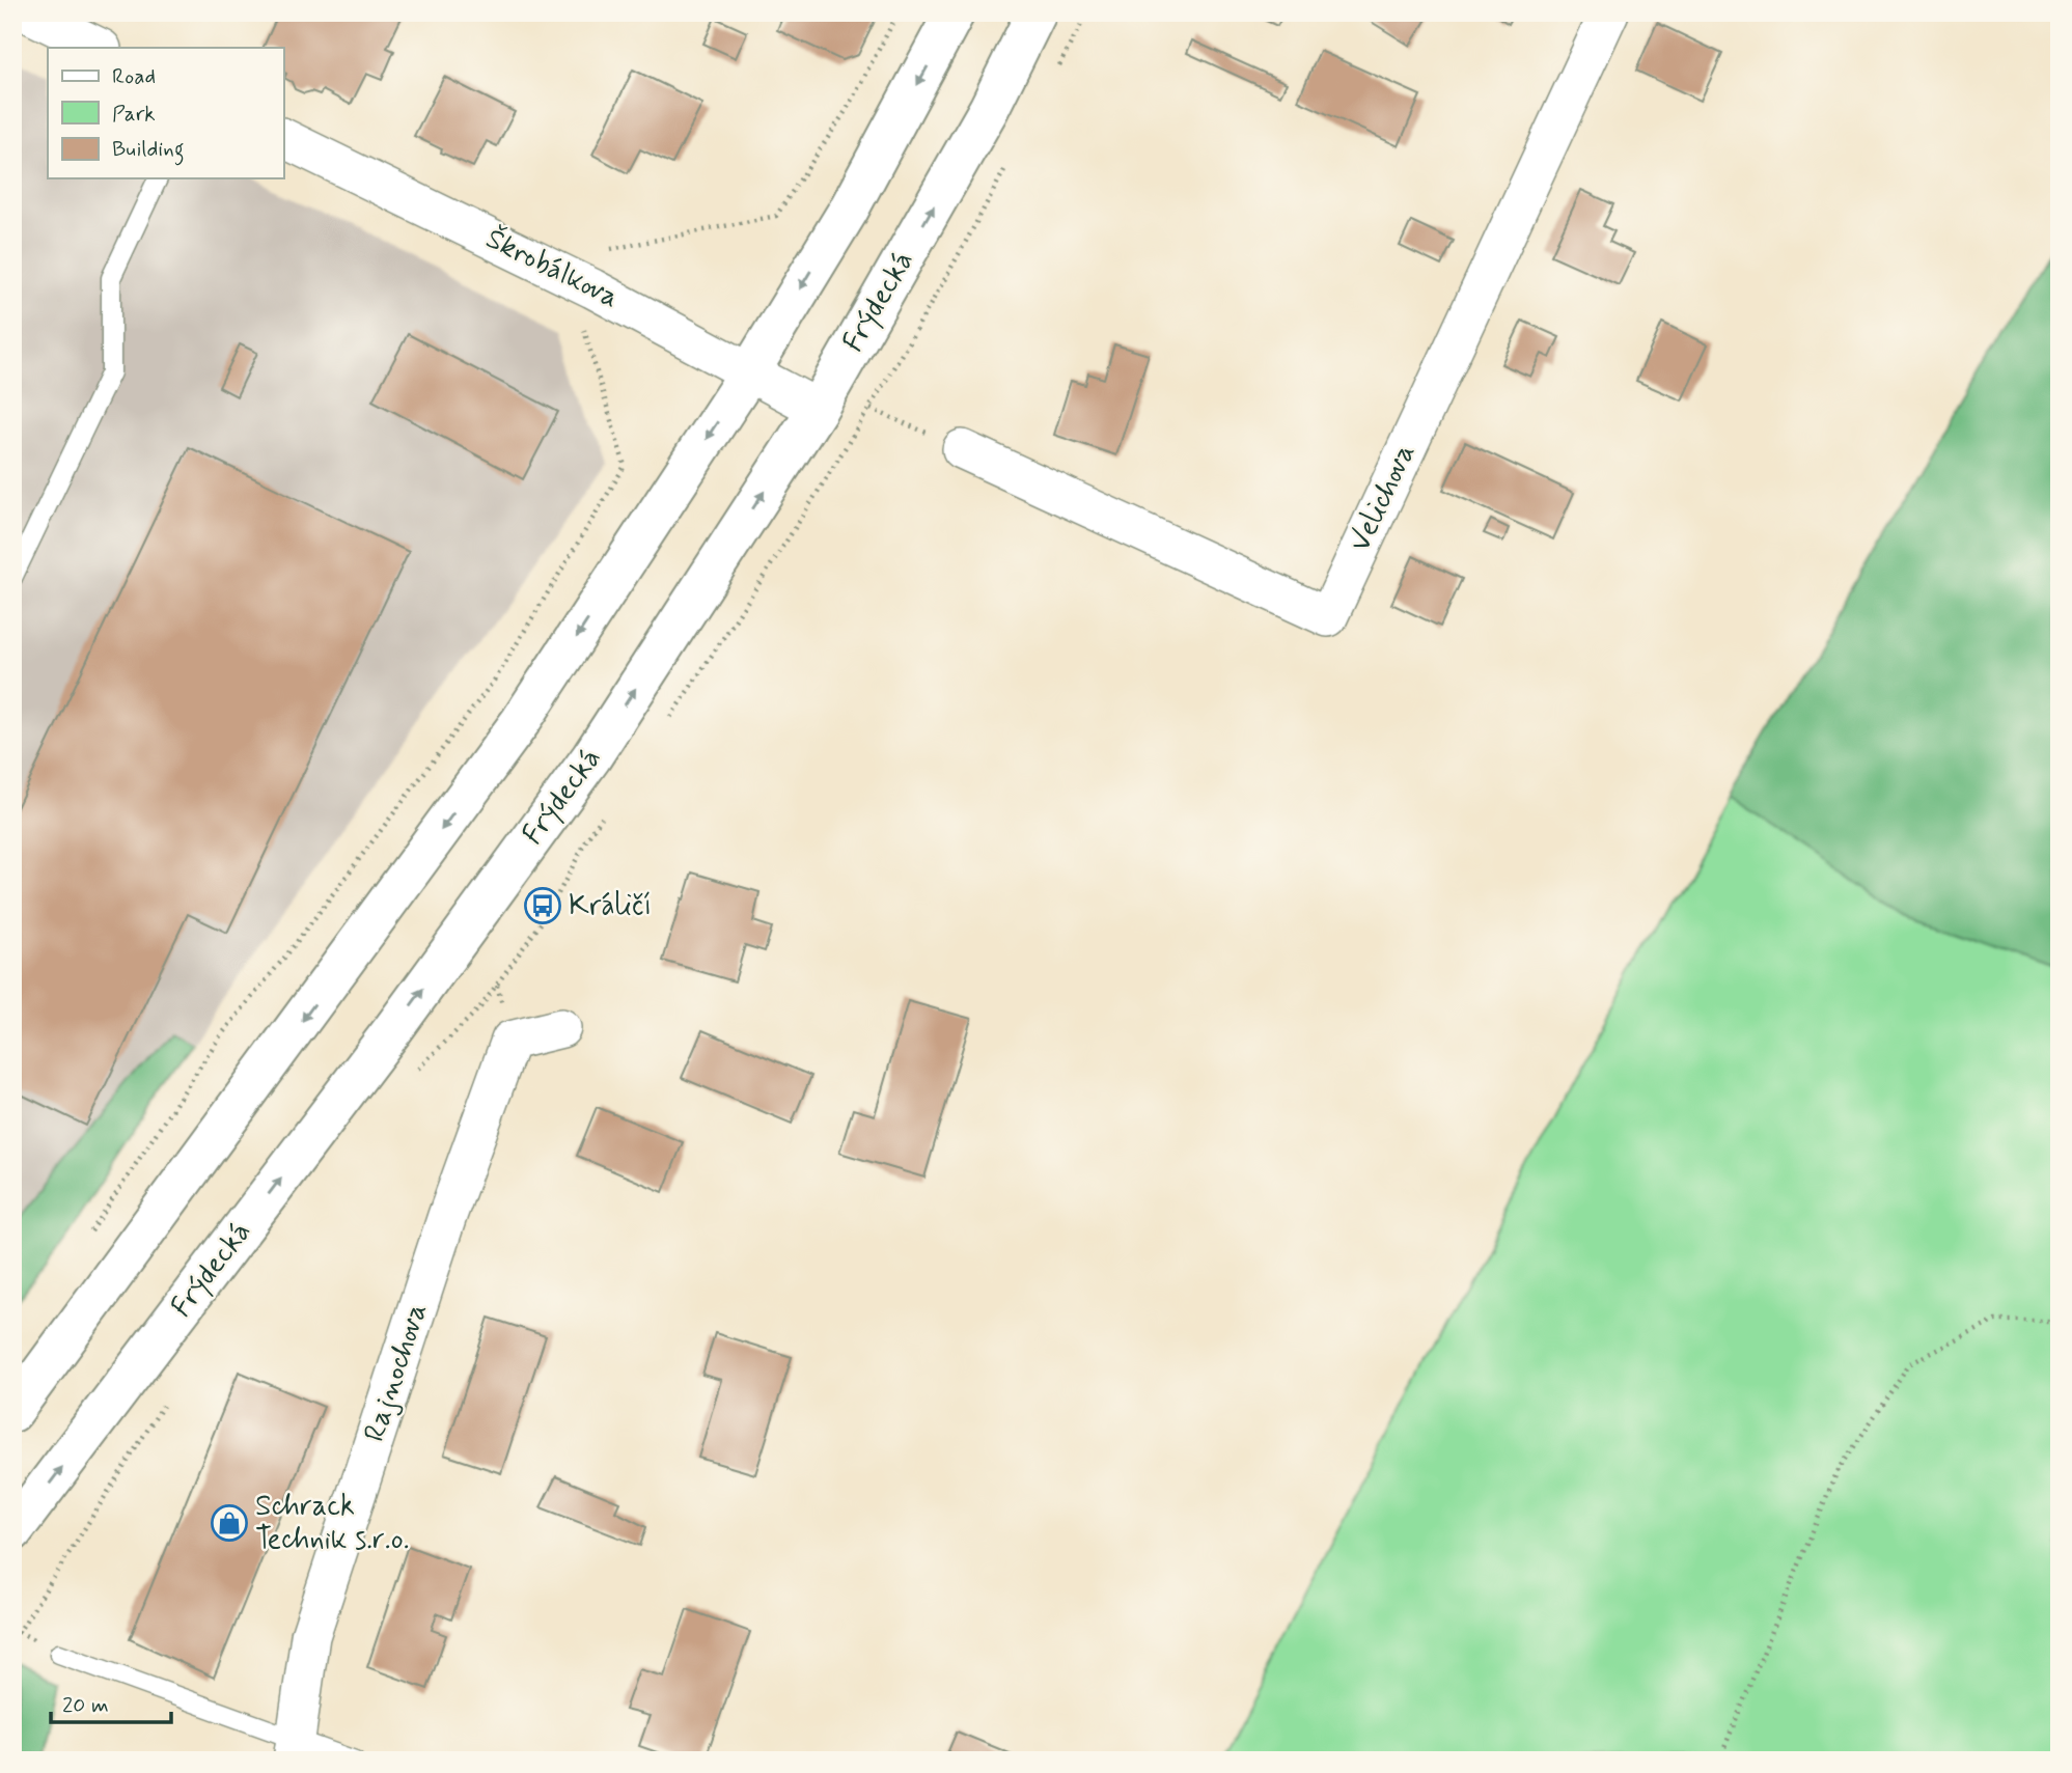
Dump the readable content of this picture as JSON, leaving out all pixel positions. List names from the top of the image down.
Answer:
{
  "streets": {
    "main road": ["Frýdecká"],
    "street": ["Škrobálkova", "Velichova", "Rajnochova"]
  },
  "crossings": [
    ["Škrobálkova", "Frýdecká"]
  ],
  "places": {
    "bus stop": ["Králičí"],
    "shop": ["Schrack Technik s.r.o."]
  },
  "legend": ["Road", "Park", "Building"],
  "scale_bar": "20 m"
}
